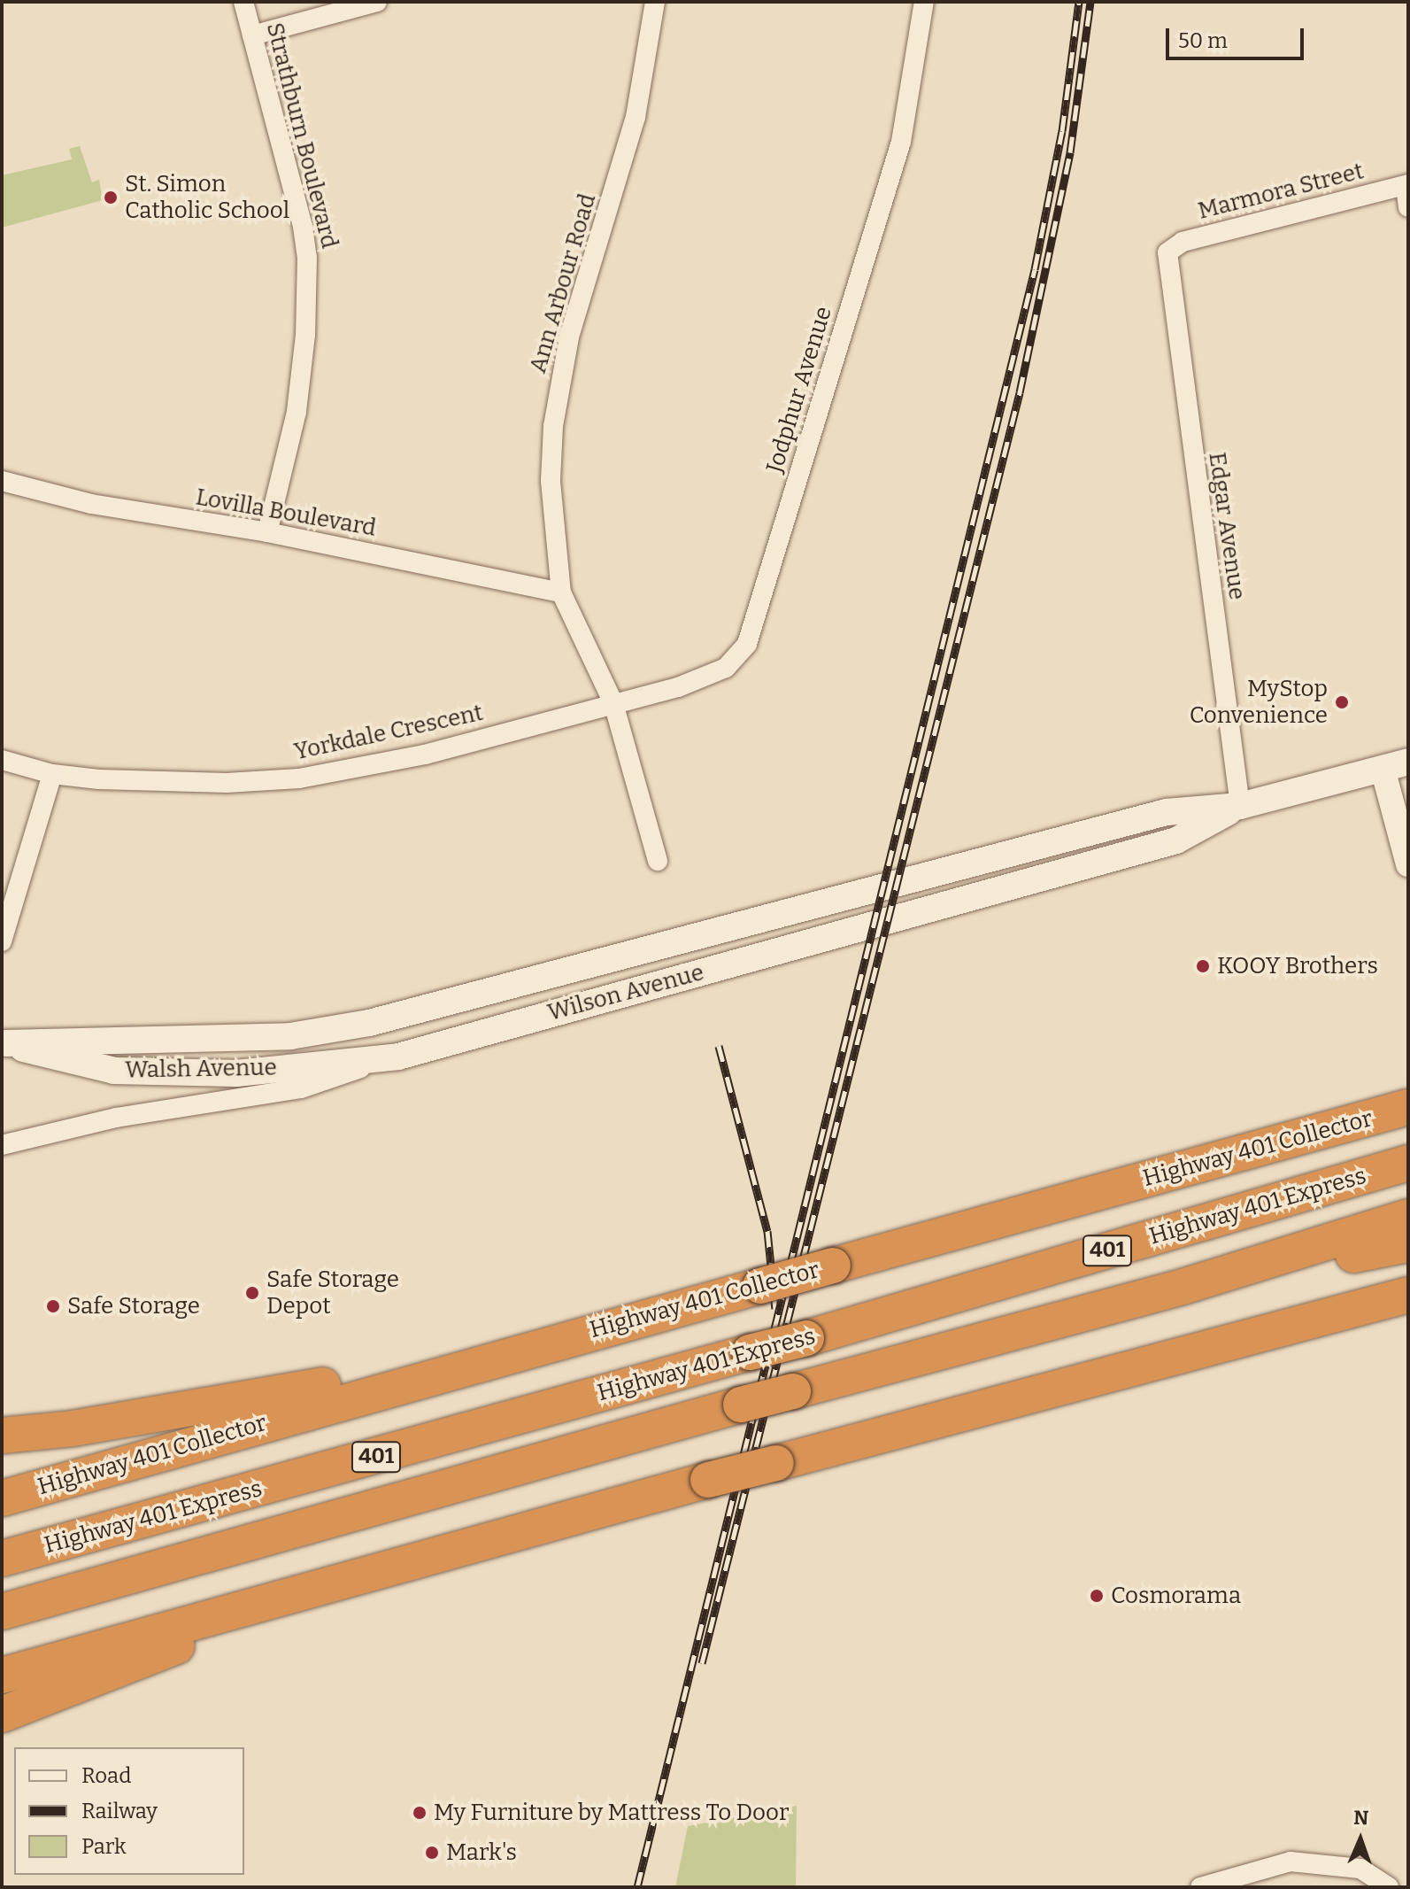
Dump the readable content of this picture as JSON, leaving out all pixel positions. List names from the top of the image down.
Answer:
{
  "streets": {
    "highway": ["Highway 401 Collector", "Highway 401 Express", "401"],
    "main road": ["Wilson Avenue", "Walsh Avenue"],
    "street": [
      "Strathburn Boulevard",
      "Marmora Street",
      "Ann Arbour Road",
      "Jodphur Avenue",
      "Lovilla Boulevard",
      "Edgar Avenue",
      "Yorkdale Crescent"
    ]
  },
  "crossings": [
    ["Strathburn Boulevard", "Lovilla Boulevard"],
    ["Marmora Street", "Edgar Avenue"],
    ["Ann Arbour Road", "Jodphur Avenue"],
    ["Ann Arbour Road", "Lovilla Boulevard"],
    ["Ann Arbour Road", "Yorkdale Crescent"],
    ["Jodphur Avenue", "Yorkdale Crescent"],
    ["Edgar Avenue", "Wilson Avenue"],
    ["Wilson Avenue", "Walsh Avenue"]
  ],
  "places": [
    "St. Simon Catholic School",
    "MyStop Convenience",
    "KOOY Brothers",
    "Safe Storage Depot",
    "Safe Storage",
    "Cosmorama",
    "My Furniture by Mattress To Door",
    "Mark's"
  ],
  "legend": ["Road", "Railway", "Park"],
  "scale_bar": "50 m",
  "north": "top"
}
